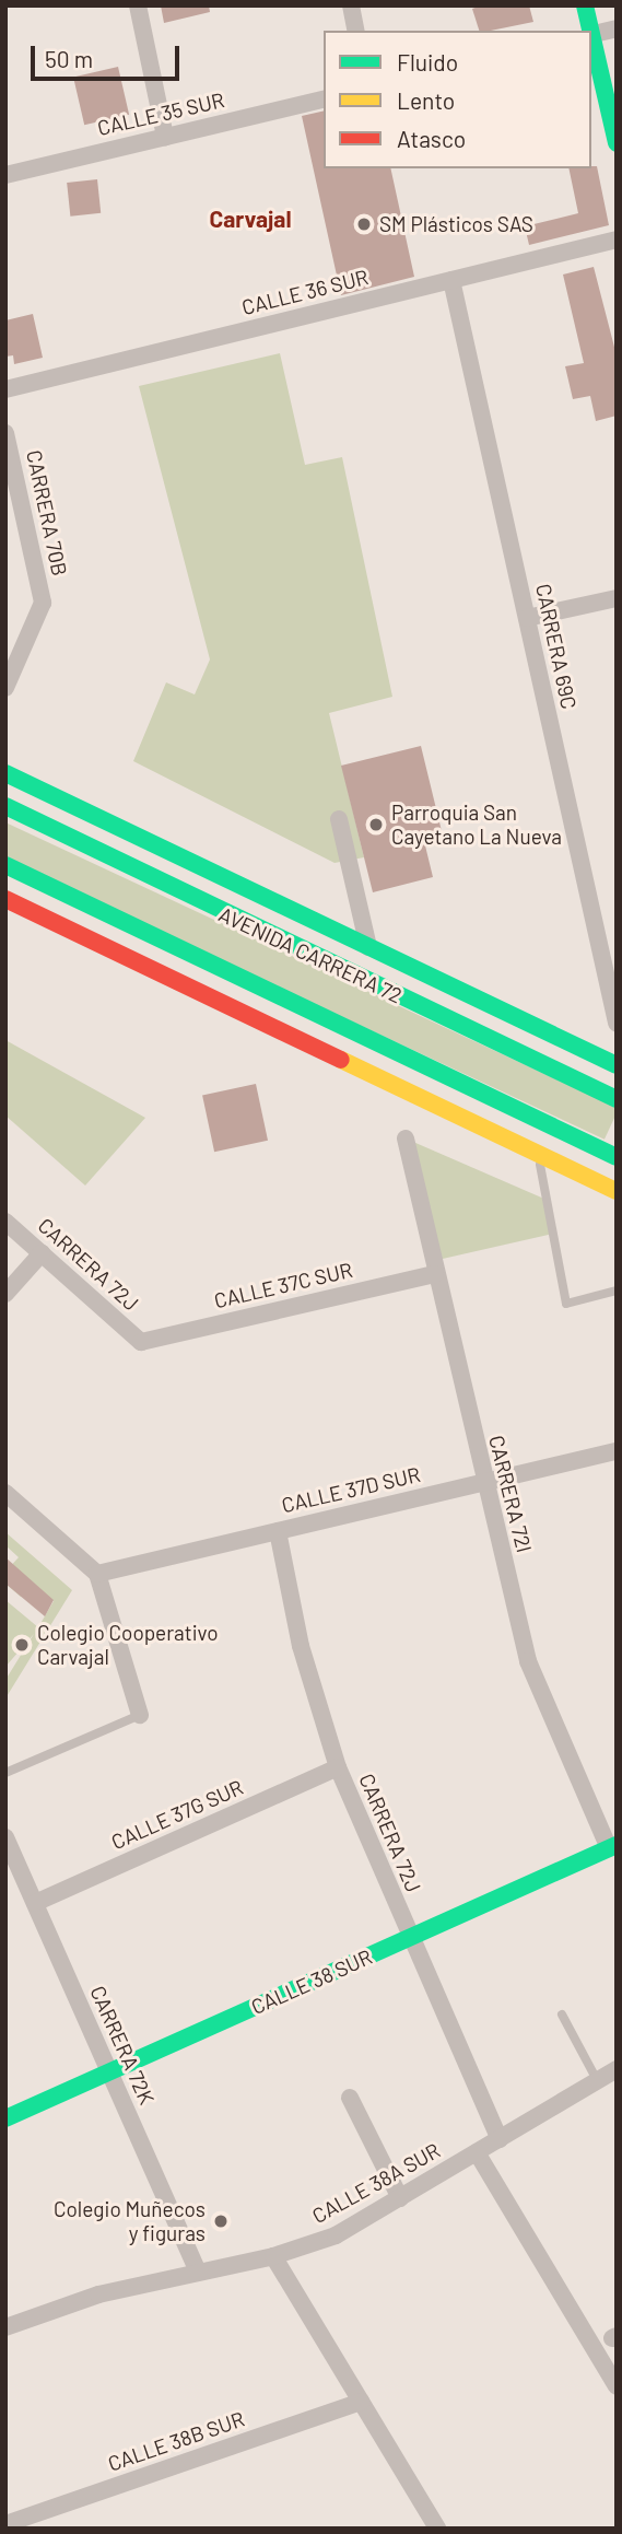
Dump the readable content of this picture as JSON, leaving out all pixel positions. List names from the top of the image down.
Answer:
{
  "streets": {
    "main road": ["AVENIDA CARRERA 72", "CALLE 38 SUR"],
    "street": [
      "CALLE 35 SUR",
      "CALLE 36 SUR",
      "CARRERA 70B",
      "CARRERA 69C",
      "CARRERA 72J",
      "CALLE 37C SUR",
      "CALLE 37D SUR",
      "CARRERA 72I",
      "CALLE 37G SUR",
      "CARRERA 72K",
      "CALLE 38A SUR",
      "CALLE 38B SUR"
    ]
  },
  "crossings": [
    ["CALLE 36 SUR", "CARRERA 69C"],
    ["CARRERA 72J", "CALLE 37C SUR"],
    ["CARRERA 72J", "CALLE 37D SUR"],
    ["CARRERA 72J", "CALLE 37G SUR"],
    ["CARRERA 72J", "CALLE 38 SUR"],
    ["CARRERA 72J", "CALLE 38A SUR"],
    ["CALLE 37C SUR", "CARRERA 72I"],
    ["CALLE 37D SUR", "CARRERA 72I"],
    ["CARRERA 72I", "CALLE 38 SUR"],
    ["CALLE 37G SUR", "CARRERA 72K"],
    ["CALLE 38 SUR", "CARRERA 72K"],
    ["CARRERA 72K", "CALLE 38A SUR"]
  ],
  "districts": ["Carvajal"],
  "places": [
    "SM Plásticos SAS",
    "Parroquia San Cayetano La Nueva",
    "Colegio Cooperativo Carvajal",
    "Colegio Muñecos y figuras"
  ],
  "legend": ["Fluido", "Lento", "Atasco"],
  "scale_bar": "50 m"
}
